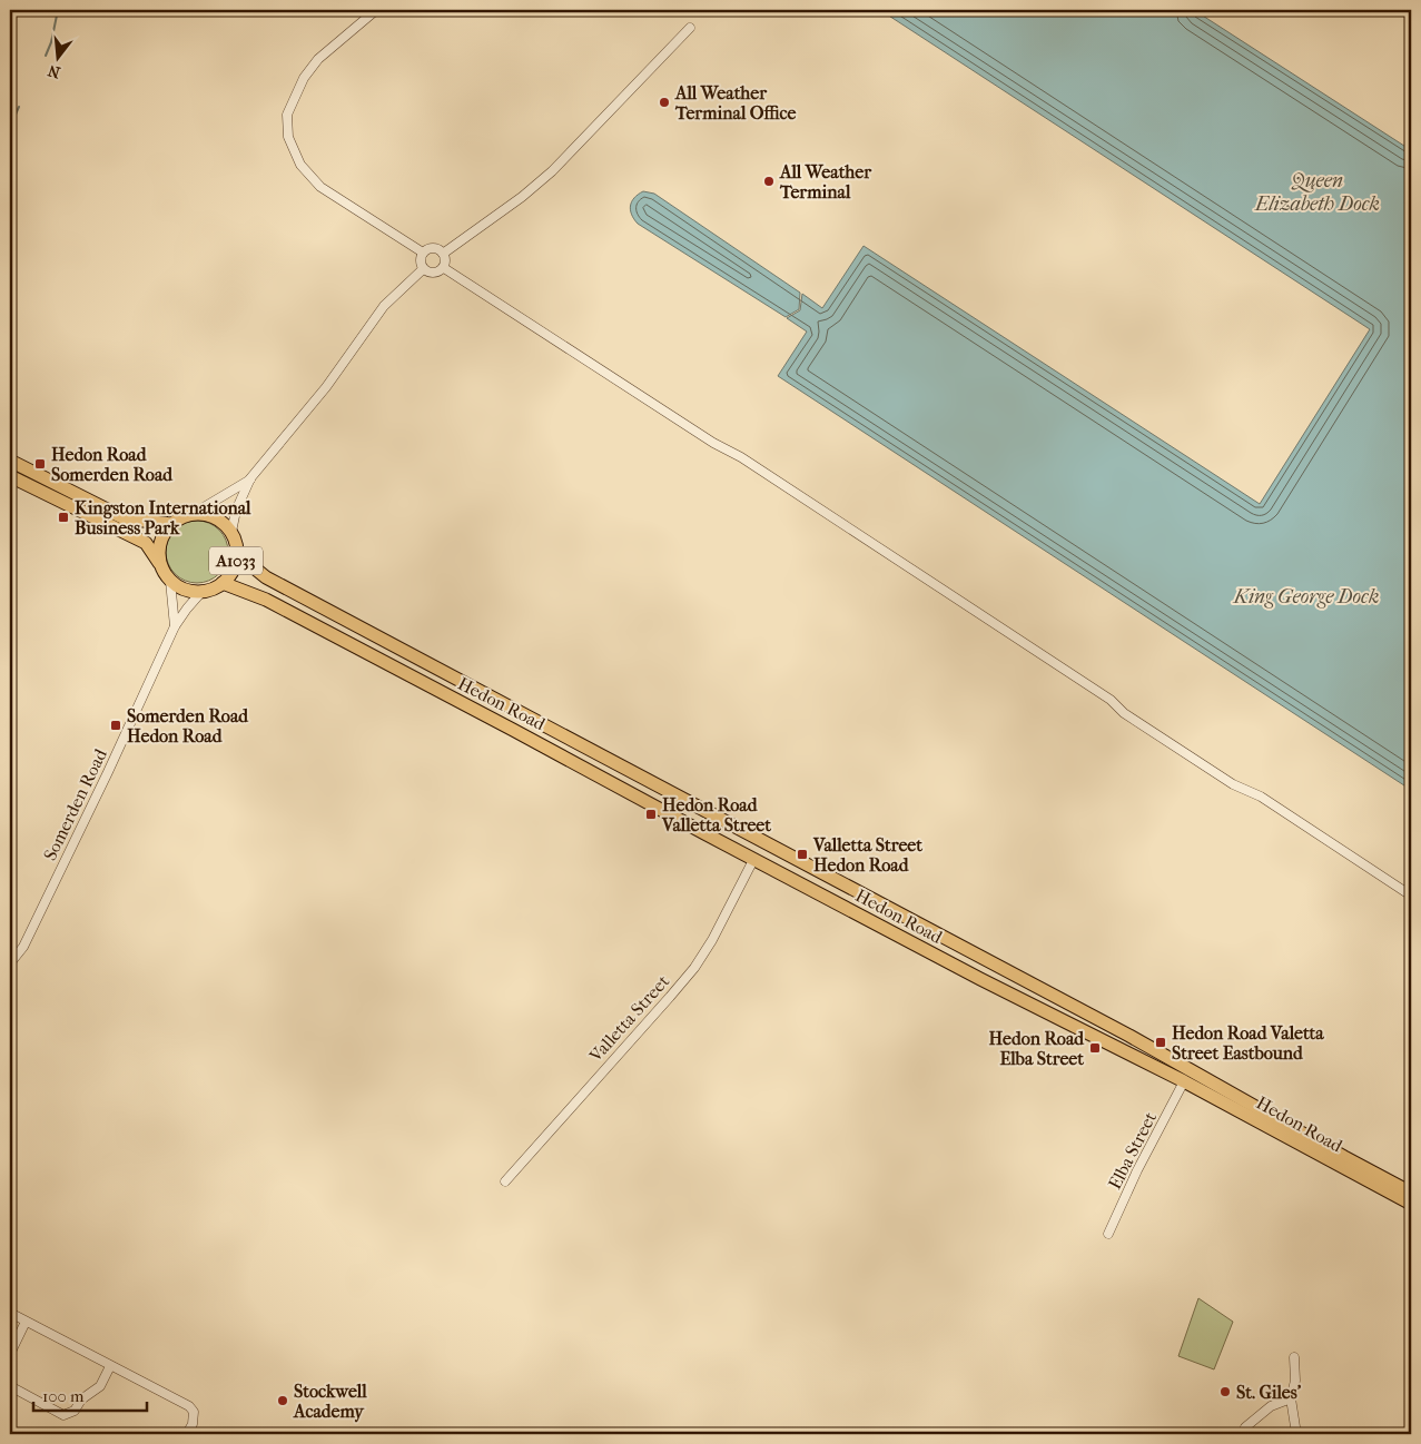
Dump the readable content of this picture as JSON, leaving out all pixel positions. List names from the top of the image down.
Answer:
{
  "streets": {
    "highway": ["A1033", "Hedon Road"],
    "street": ["Somerden Road", "Valletta Street", "Elba Street"]
  },
  "crossings": [
    ["A1033", "Hedon Road"],
    ["A1033", "Somerden Road"],
    ["Hedon Road", "Somerden Road"],
    ["Hedon Road", "Valletta Street"],
    ["Hedon Road", "Elba Street"]
  ],
  "water": ["Queen Elizabeth Dock", "King George Dock"],
  "places": {
    "other": [
      "All Weather Terminal Office",
      "All Weather Terminal",
      "St. Giles'",
      "Stockwell Academy"
    ],
    "transit": [
      "Hedon Road Somerden Road",
      "Kingston International Business Park",
      "Somerden Road Hedon Road",
      "Hedon Road Valletta Street",
      "Valletta Street Hedon Road",
      "Hedon Road Valetta Street Eastbound",
      "Hedon Road Elba Street"
    ]
  },
  "scale_bar": "100 m",
  "north": "bottom"
}
